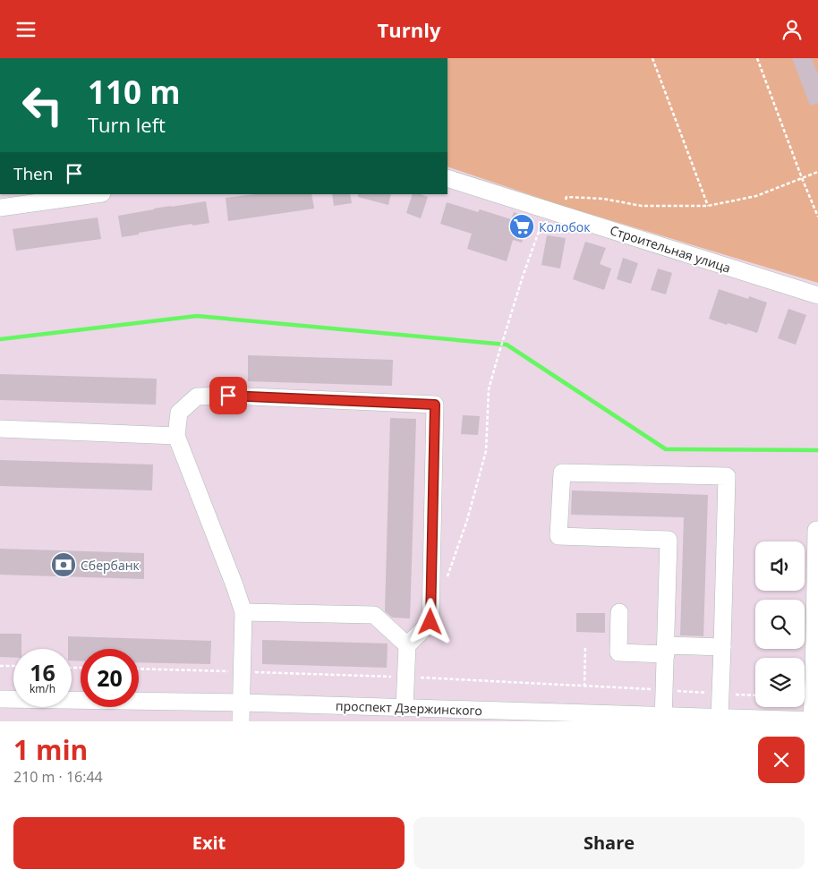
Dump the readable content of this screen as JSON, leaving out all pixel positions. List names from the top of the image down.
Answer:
{
  "streets": {
    "street": ["Строительная улица", "проспект Дзержинского"]
  },
  "places": {
    "supermarket": ["Колобок"],
    "bank": ["Сбербанк"]
  },
  "page": {
    "header": "Turnly",
    "turn": ["110 m", "Turn left"],
    "then": "Then",
    "speed": "16 km/h",
    "limit": "20",
    "heading": ["1 min", "210 m · 16:44"],
    "buttons": ["Exit", "Share"]
  }
}
